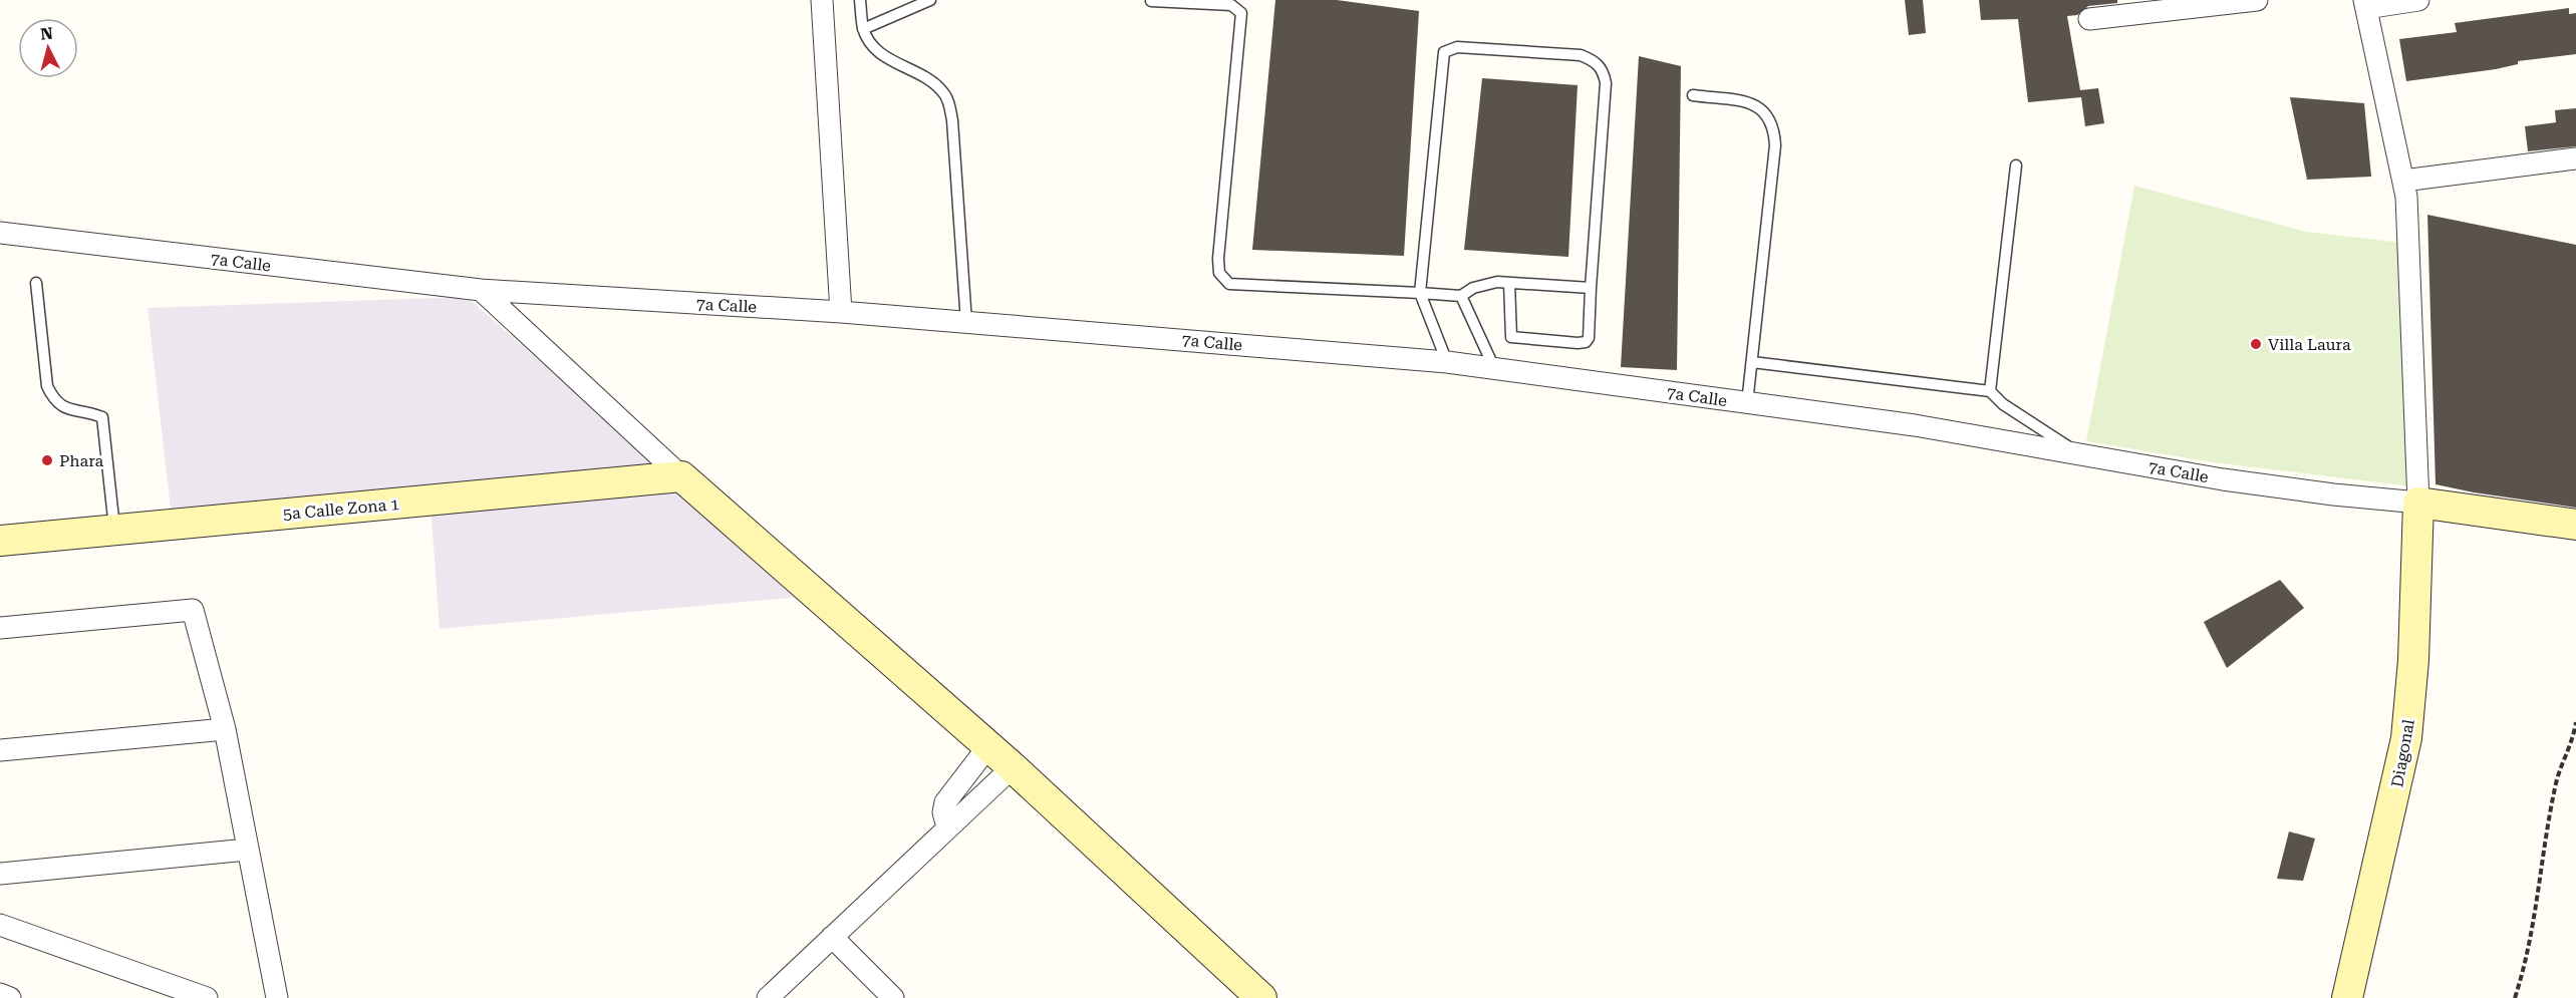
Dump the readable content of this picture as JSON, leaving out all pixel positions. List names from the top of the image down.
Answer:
{
  "streets": {
    "street": ["7a Calle", "5a Calle Zona 1", "Diagonal"]
  },
  "crossings": [
    ["7a Calle", "Diagonal"]
  ],
  "places": ["Villa Laura", "Phara"],
  "north": "top"
}
